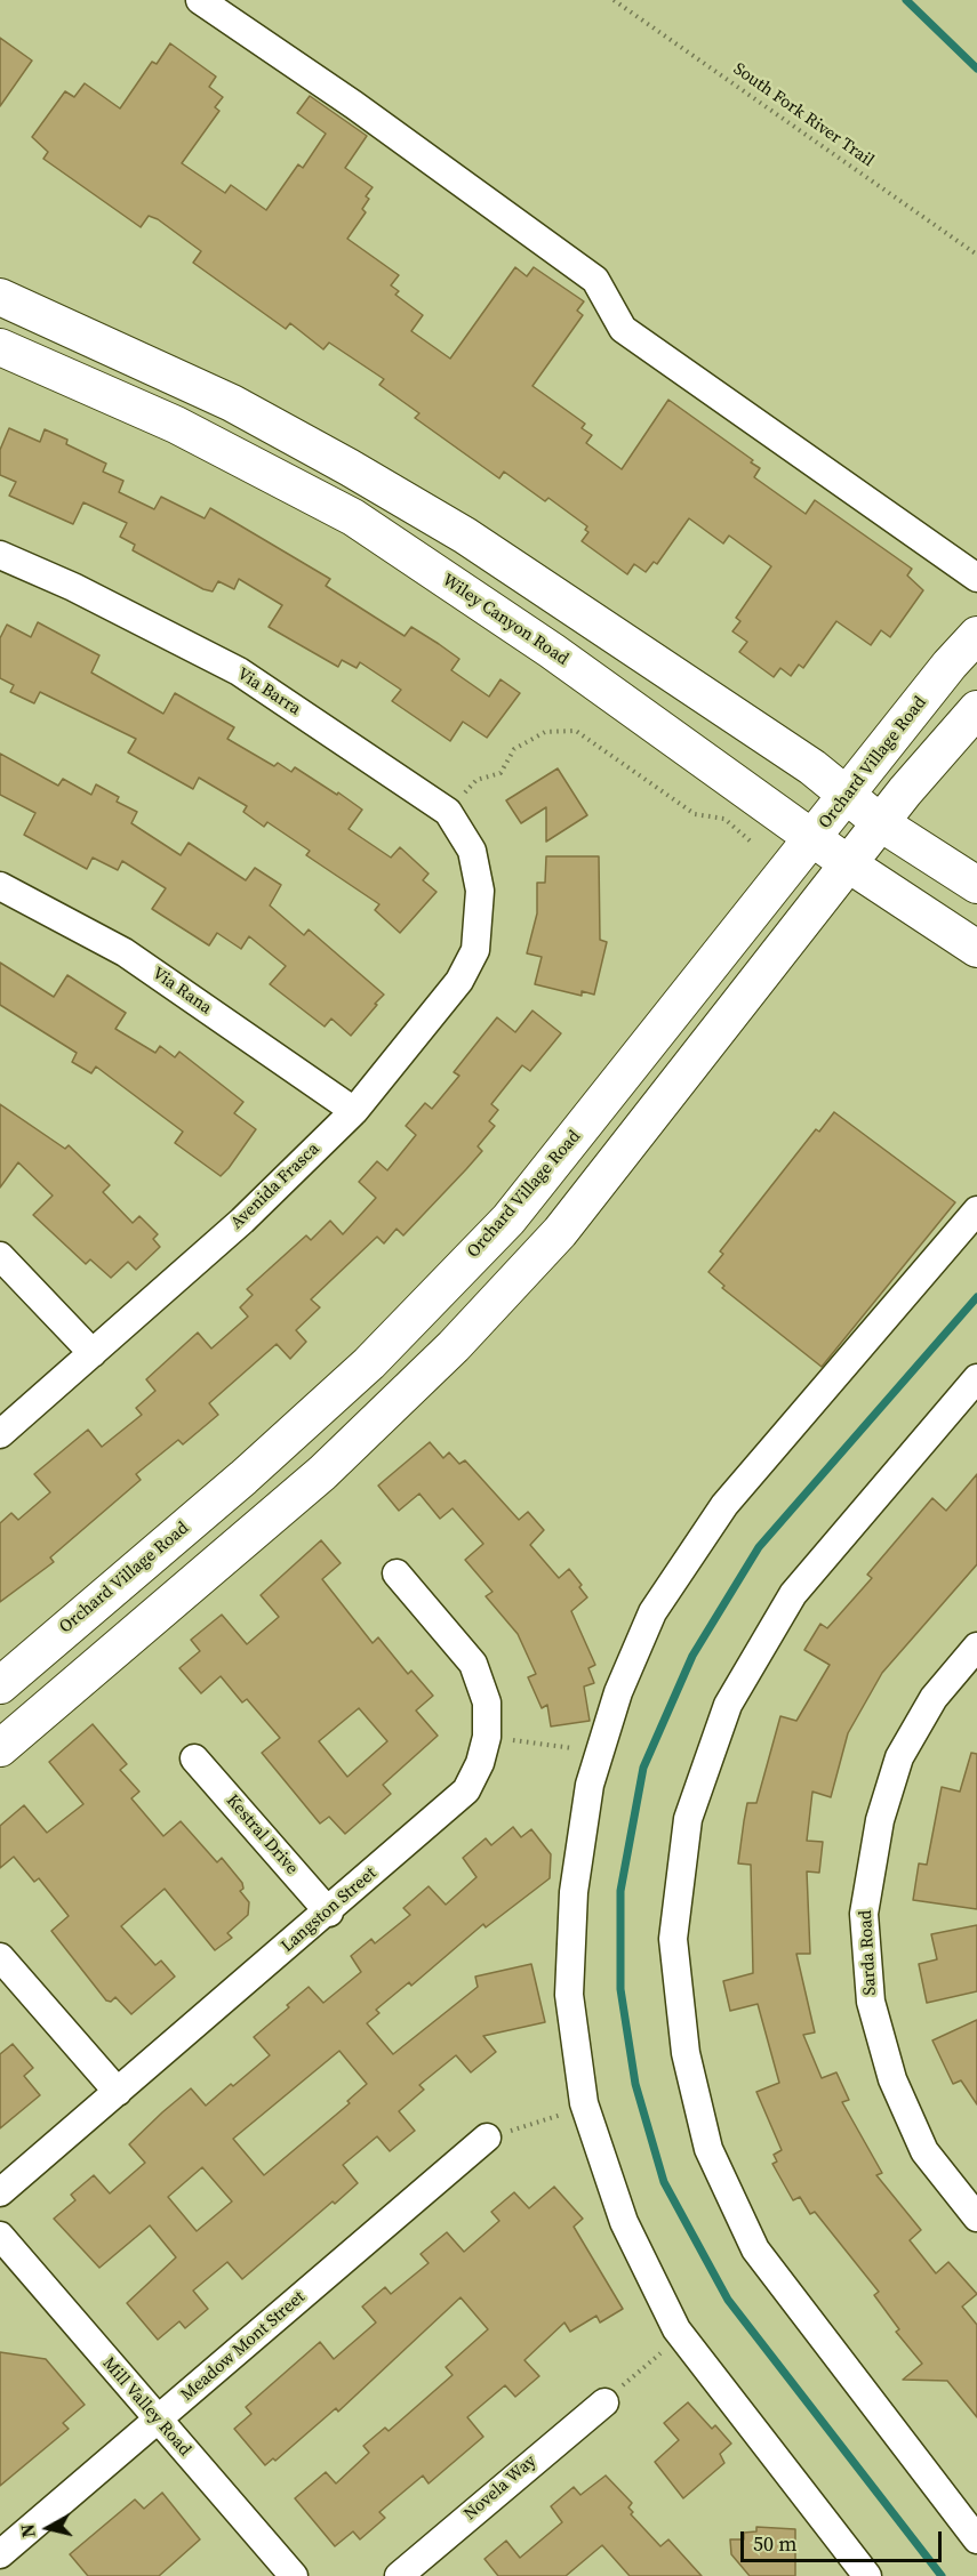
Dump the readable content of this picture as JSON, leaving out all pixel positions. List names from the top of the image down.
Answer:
{
  "streets": {
    "main road": ["Wiley Canyon Road", "Orchard Village Road"],
    "street": [
      "Via Barra",
      "Via Rana",
      "Avenida Frasca",
      "Kestral Drive",
      "Langston Street",
      "Sarda Road",
      "Meadow Mont Street",
      "Mill Valley Road",
      "Novela Way"
    ],
    "path": ["South Fork River Trail"]
  },
  "crossings": [
    ["Wiley Canyon Road", "Orchard Village Road"],
    ["Via Barra", "Avenida Frasca"],
    ["Via Rana", "Avenida Frasca"],
    ["Kestral Drive", "Langston Street"],
    ["Meadow Mont Street", "Mill Valley Road"]
  ],
  "scale_bar": "50 m",
  "north": "left"
}
